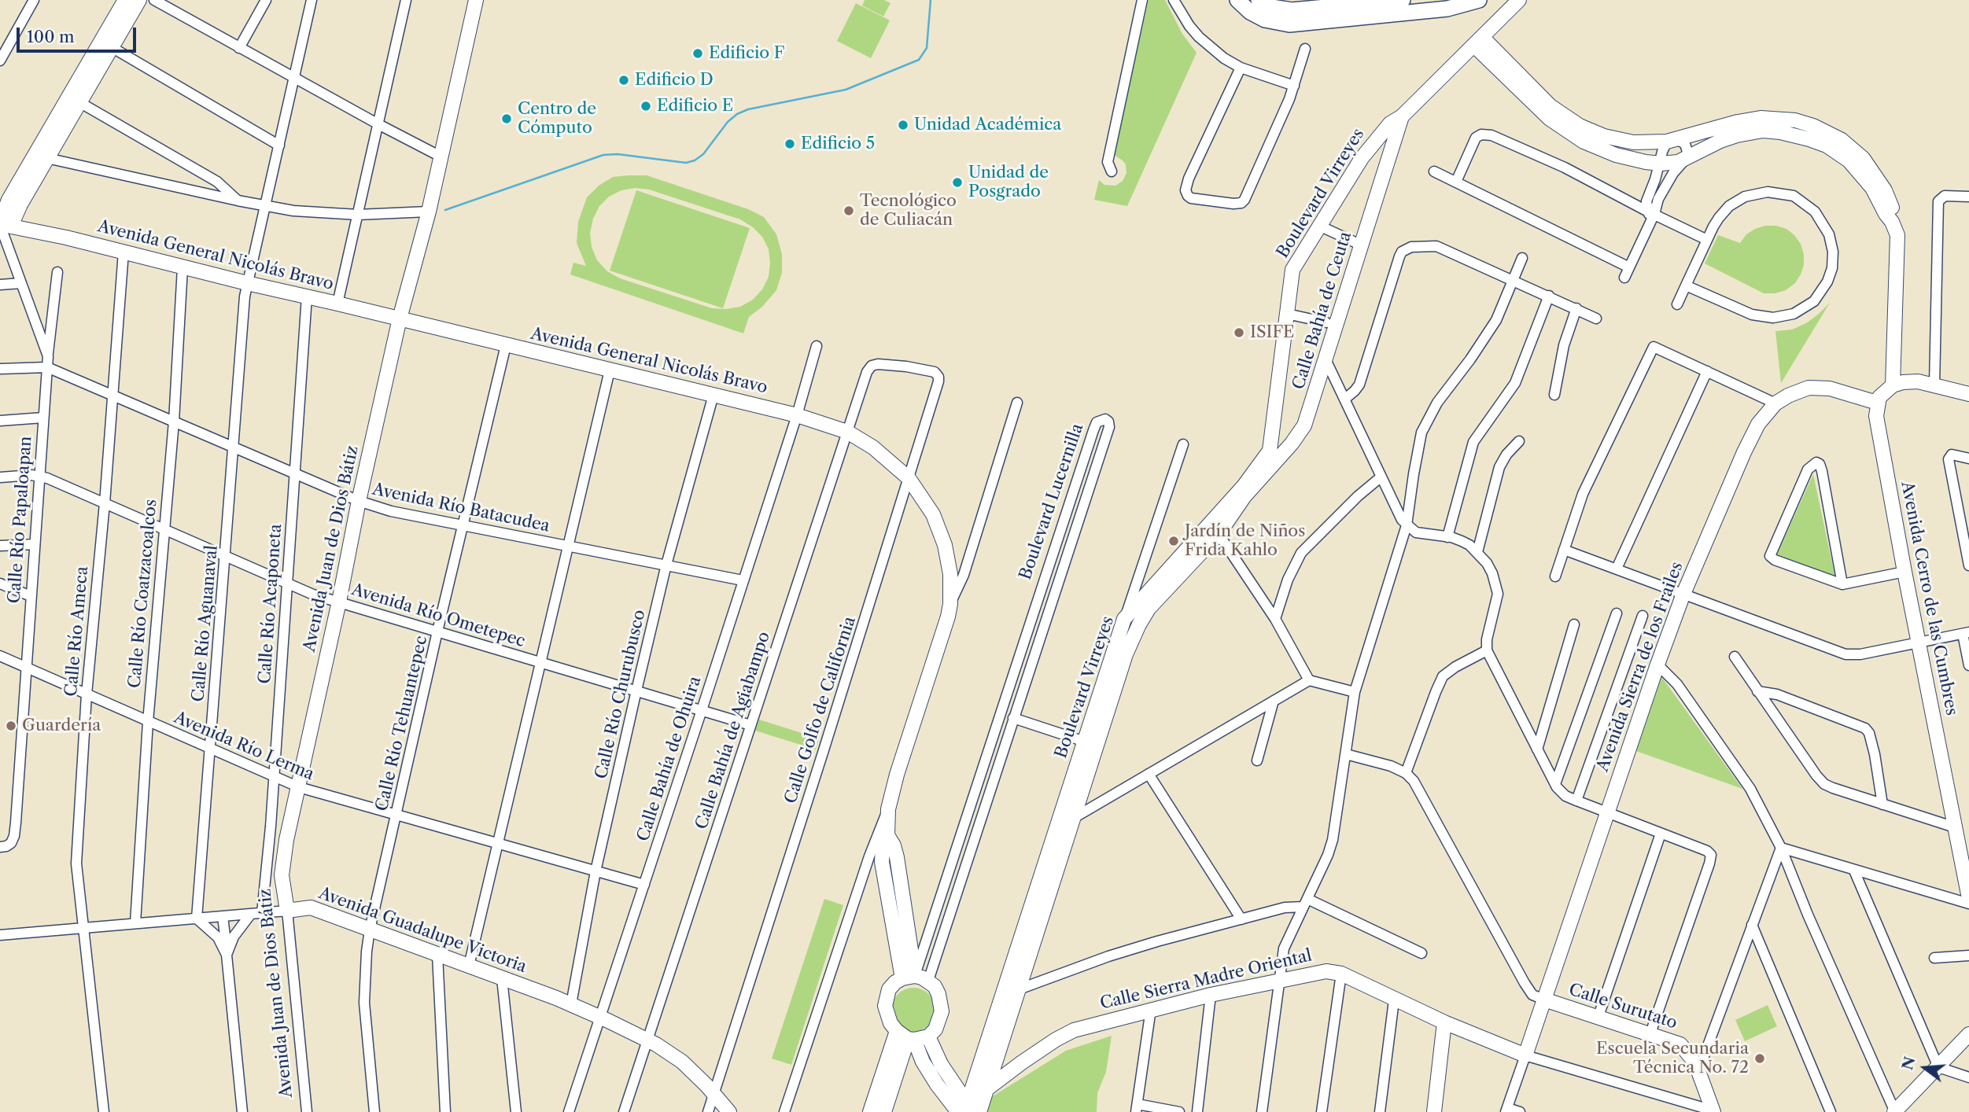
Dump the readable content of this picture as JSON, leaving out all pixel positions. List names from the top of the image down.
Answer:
{
  "streets": {
    "street": [
      "Boulevard Virreyes",
      "Avenida General Nicolás Bravo",
      "Calle Bahía de Ceuta",
      "Boulevard Lucernilla",
      "Avenida Río Batacudea",
      "Calle Río Papaloapan",
      "Avenida Juan de Dios Bátiz",
      "Calle Río Coatzacoalcos",
      "Avenida Cerro de las Cumbres",
      "Calle Río Acaponeta",
      "Avenida Río Ometepec",
      "Calle Río Aguanaval",
      "Calle Río Ameca",
      "Avenida Sierra de los Frailes",
      "Calle Río Churubusco",
      "Calle Golfo de California",
      "Calle Río Tehuantepec",
      "Calle Bahía de Agiabampo",
      "Avenida Río Lerma",
      "Calle Bahía de Ohuira",
      "Avenida Guadalupe Victoria",
      "Calle Sierra Madre Oriental",
      "Calle Surutato"
    ]
  },
  "crossings": [
    ["Boulevard Virreyes", "Calle Bahía de Ceuta"],
    ["Boulevard Virreyes", "Calle Sierra Madre Oriental"],
    ["Avenida General Nicolás Bravo", "Boulevard Lucernilla"],
    ["Avenida General Nicolás Bravo", "Calle Río Papaloapan"],
    ["Avenida General Nicolás Bravo", "Avenida Juan de Dios Bátiz"],
    ["Avenida General Nicolás Bravo", "Calle Río Coatzacoalcos"],
    ["Avenida General Nicolás Bravo", "Calle Río Acaponeta"],
    ["Avenida General Nicolás Bravo", "Calle Río Aguanaval"],
    ["Avenida General Nicolás Bravo", "Calle Río Ameca"],
    ["Avenida General Nicolás Bravo", "Calle Río Churubusco"],
    ["Avenida General Nicolás Bravo", "Calle Golfo de California"],
    ["Avenida General Nicolás Bravo", "Calle Río Tehuantepec"],
    ["Avenida General Nicolás Bravo", "Calle Bahía de Agiabampo"],
    ["Avenida General Nicolás Bravo", "Calle Bahía de Ohuira"],
    ["Avenida Río Batacudea", "Calle Río Papaloapan"],
    ["Avenida Río Batacudea", "Avenida Juan de Dios Bátiz"],
    ["Avenida Río Batacudea", "Calle Río Coatzacoalcos"],
    ["Avenida Río Batacudea", "Calle Río Acaponeta"],
    ["Avenida Río Batacudea", "Calle Río Aguanaval"],
    ["Avenida Río Batacudea", "Calle Río Ameca"],
    ["Avenida Río Batacudea", "Calle Río Churubusco"],
    ["Avenida Río Batacudea", "Calle Río Tehuantepec"],
    ["Avenida Río Batacudea", "Calle Bahía de Ohuira"],
    ["Calle Río Papaloapan", "Avenida Río Ometepec"],
    ["Calle Río Papaloapan", "Avenida Río Lerma"],
    ["Avenida Juan de Dios Bátiz", "Avenida Río Ometepec"],
    ["Avenida Juan de Dios Bátiz", "Avenida Río Lerma"],
    ["Avenida Juan de Dios Bátiz", "Avenida Guadalupe Victoria"],
    ["Calle Río Coatzacoalcos", "Avenida Río Ometepec"],
    ["Calle Río Coatzacoalcos", "Avenida Río Lerma"],
    ["Calle Río Coatzacoalcos", "Avenida Guadalupe Victoria"],
    ["Avenida Cerro de las Cumbres", "Avenida Sierra de los Frailes"],
    ["Calle Río Acaponeta", "Avenida Río Ometepec"],
    ["Calle Río Acaponeta", "Avenida Río Lerma"],
    ["Calle Río Acaponeta", "Avenida Guadalupe Victoria"],
    ["Avenida Río Ometepec", "Calle Río Aguanaval"],
    ["Avenida Río Ometepec", "Calle Río Ameca"],
    ["Avenida Río Ometepec", "Calle Río Churubusco"],
    ["Avenida Río Ometepec", "Calle Río Tehuantepec"],
    ["Avenida Río Ometepec", "Calle Bahía de Agiabampo"],
    ["Avenida Río Ometepec", "Calle Bahía de Ohuira"],
    ["Calle Río Aguanaval", "Avenida Río Lerma"],
    ["Calle Río Aguanaval", "Avenida Guadalupe Victoria"],
    ["Calle Río Ameca", "Avenida Río Lerma"],
    ["Calle Río Ameca", "Avenida Guadalupe Victoria"],
    ["Avenida Sierra de los Frailes", "Calle Sierra Madre Oriental"],
    ["Avenida Sierra de los Frailes", "Calle Surutato"],
    ["Calle Río Churubusco", "Avenida Río Lerma"],
    ["Calle Río Churubusco", "Avenida Guadalupe Victoria"],
    ["Calle Golfo de California", "Calle Bahía de Agiabampo"],
    ["Calle Golfo de California", "Avenida Guadalupe Victoria"],
    ["Calle Río Tehuantepec", "Avenida Río Lerma"],
    ["Calle Río Tehuantepec", "Avenida Guadalupe Victoria"],
    ["Calle Bahía de Agiabampo", "Avenida Guadalupe Victoria"],
    ["Avenida Río Lerma", "Calle Bahía de Ohuira"],
    ["Calle Bahía de Ohuira", "Avenida Guadalupe Victoria"]
  ],
  "places": [
    "Edificio F",
    "Edificio D",
    "Edificio E",
    "Centro de Cómputo",
    "Unidad Académica",
    "Edificio 5",
    "Unidad de Posgrado",
    "Tecnológico de Culiacán",
    "ISIFE",
    "Jardín de Niños Frida Kahlo",
    "Guardería",
    "Escuela Secundaria Técnica No. 72"
  ],
  "scale_bar": "100 m",
  "north": "left"
}
